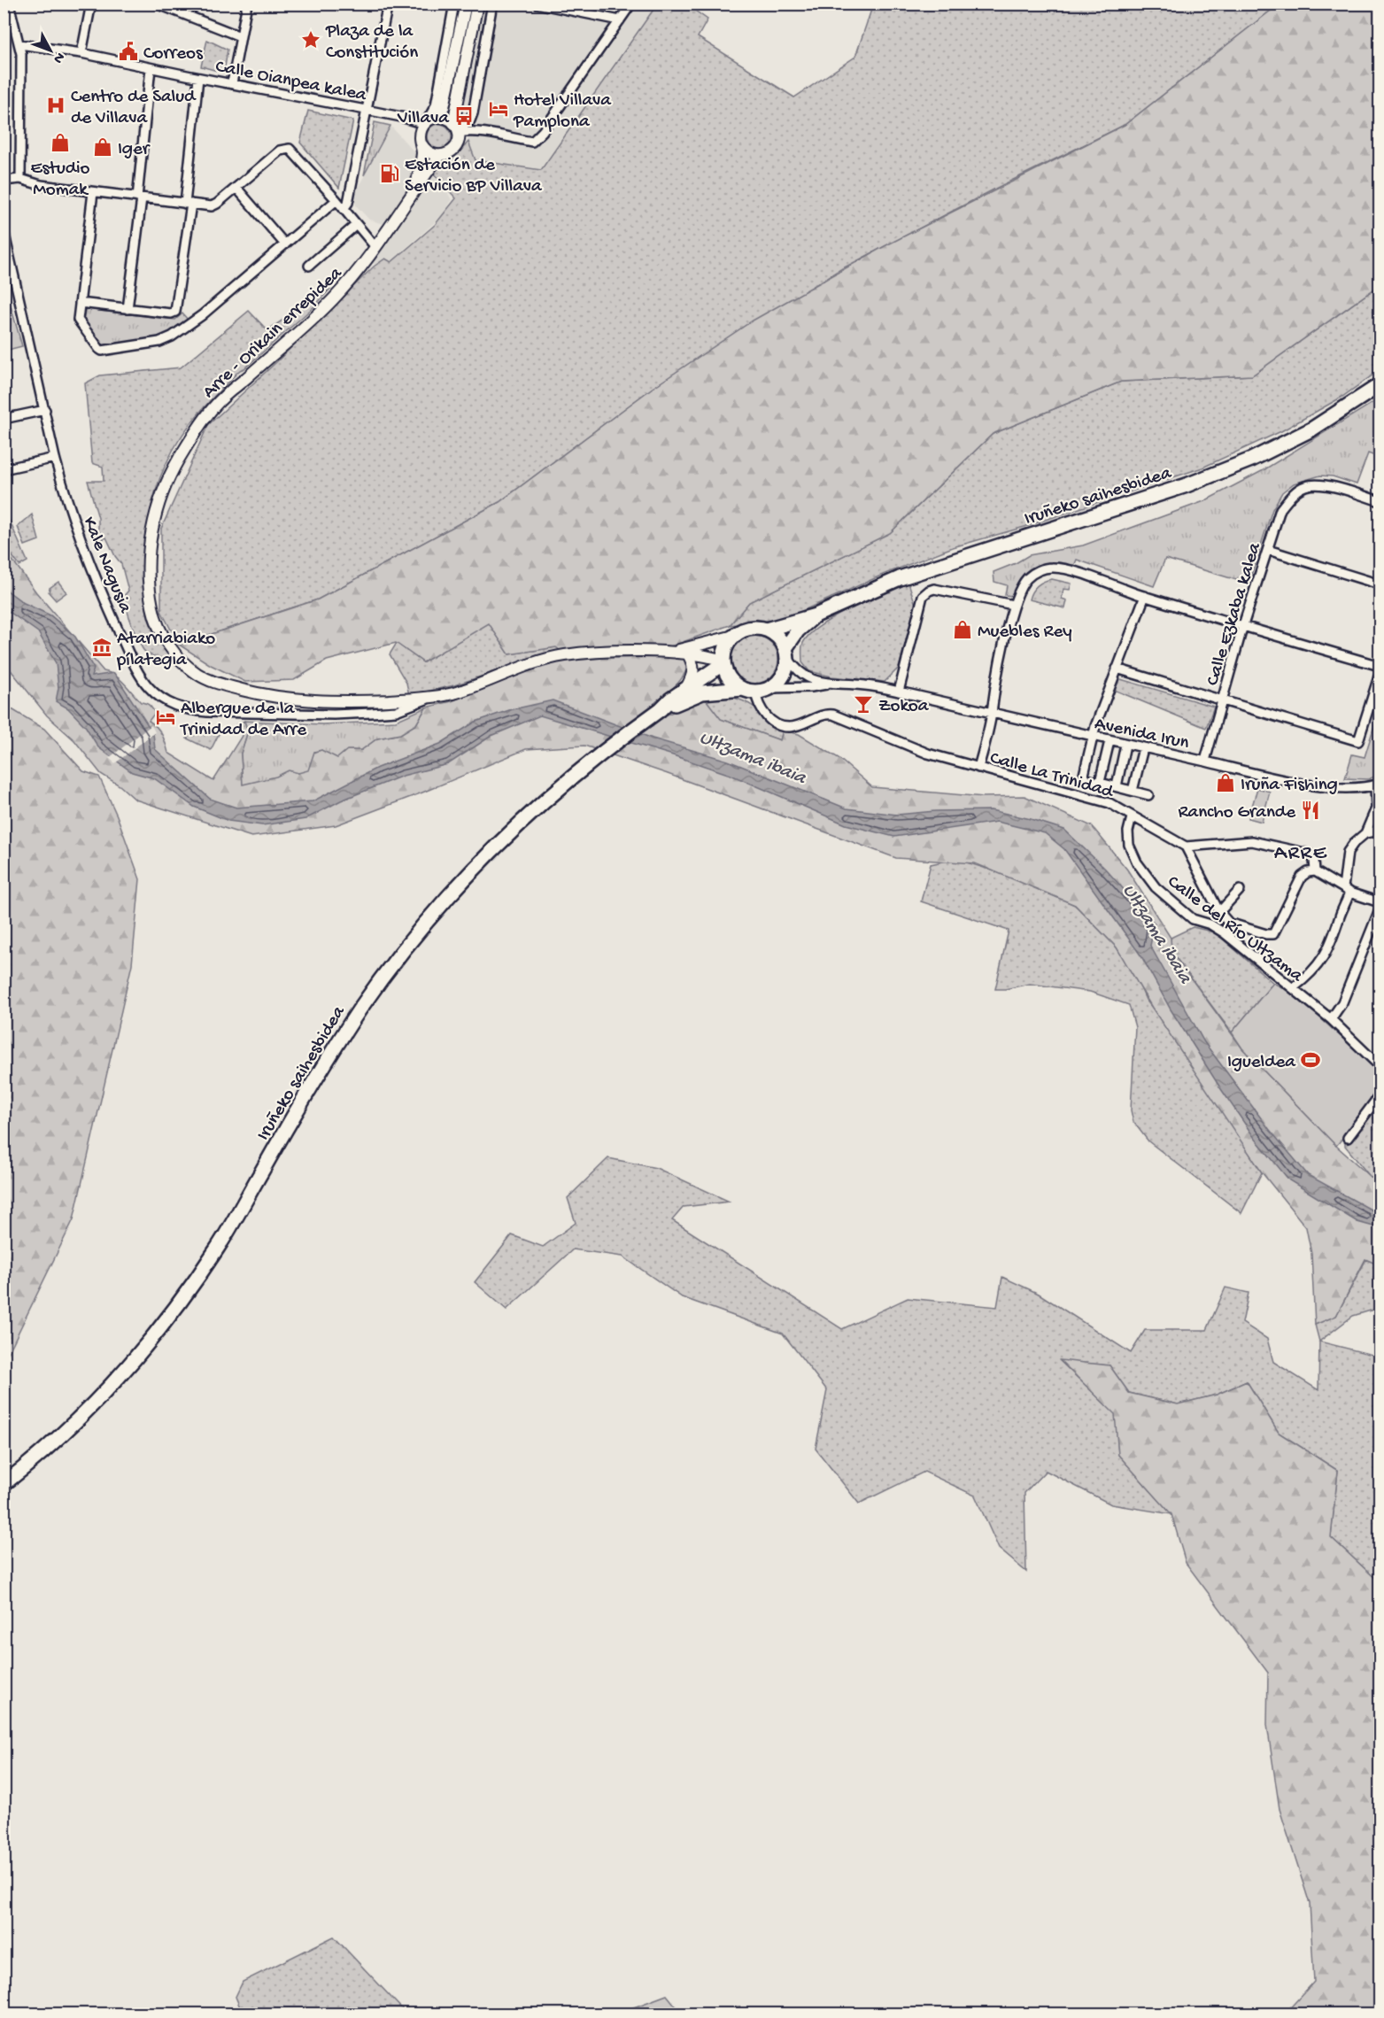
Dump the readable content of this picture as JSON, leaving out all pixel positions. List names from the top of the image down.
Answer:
{
  "streets": {
    "highway": ["Iruñeko saihesbidea"],
    "main road": ["Arre - Orikain errepidea"],
    "street": [
      "Calle Oianpea kalea",
      "Kale Nagusia",
      "Calle Ezkaba kalea",
      "Avenida Irun",
      "Calle La Trinidad",
      "Calle del Río Ultzama"
    ]
  },
  "crossings": [
    ["Calle Oianpea kalea", "Arre - Orikain errepidea"],
    ["Arre - Orikain errepidea", "Iruñeko saihesbidea"],
    ["Arre - Orikain errepidea", "Kale Nagusia"],
    ["Arre - Orikain errepidea", "Calle La Trinidad"],
    ["Iruñeko saihesbidea", "Calle La Trinidad"],
    ["Calle Ezkaba kalea", "Avenida Irun"],
    ["Calle La Trinidad", "Calle del Río Ultzama"]
  ],
  "districts": ["ARRE"],
  "water": ["Ultzama ibaia"],
  "places": {
    "place": ["Plaza de la Constitución"],
    "public building": ["Correos"],
    "hospital": ["Centro de Salud de Villava"],
    "hotel": ["Hotel Villava Pamplona", "Albergue de la Trinidad de Arre"],
    "bus stop": ["Villava"],
    "shop": [
      "Estudio Momak",
      "Iger",
      "Muebles Rey",
      "Iruña Fishing"
    ],
    "fuel station": ["Estación de Servicio BP Villava"],
    "museum": ["Atarriabiako pílategia"],
    "bar": ["Zokoa"],
    "restaurant": ["Rancho Grande"],
    "sports": ["Igueldea"]
  },
  "north": "bottom right"
}
